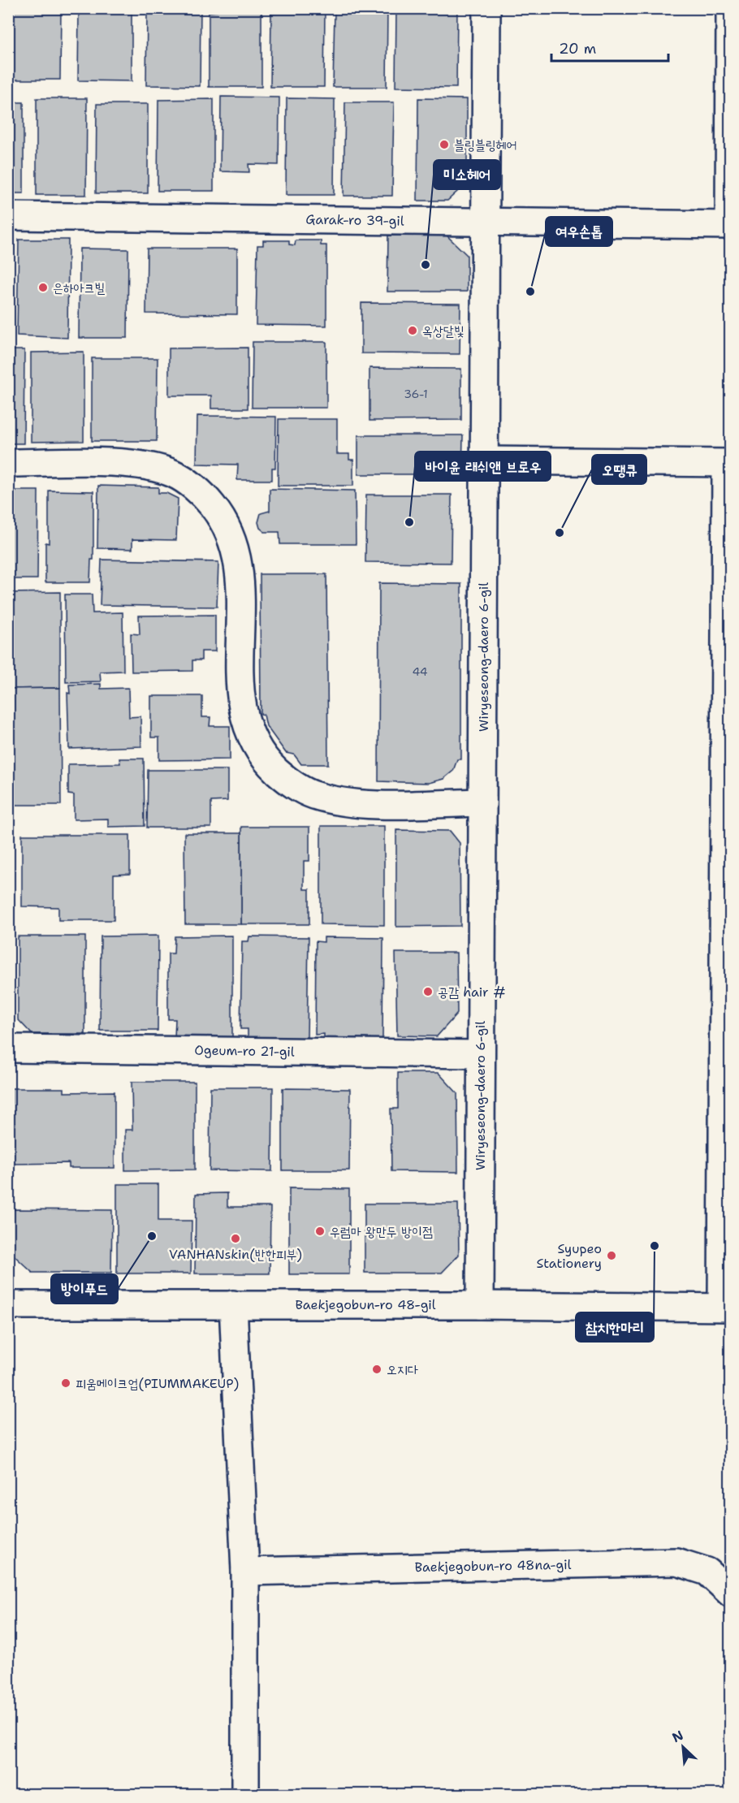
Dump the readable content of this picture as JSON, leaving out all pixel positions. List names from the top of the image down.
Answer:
{
  "streets": {
    "street": [
      "Garak-ro 39-gil",
      "Wiryeseong-daero 6-gil",
      "Ogeum-ro 21-gil",
      "Baekjegobun-ro 48-gil",
      "Baekjegobun-ro 48na-gil"
    ]
  },
  "crossings": [
    ["Garak-ro 39-gil", "Wiryeseong-daero 6-gil"],
    ["Wiryeseong-daero 6-gil", "Ogeum-ro 21-gil"],
    ["Wiryeseong-daero 6-gil", "Baekjegobun-ro 48-gil"]
  ],
  "places": [
    "블링블링헤어",
    "미소헤어",
    "은하아크빌",
    "여우손톱",
    "옥상달빛",
    "바이윤 래쉬앤 브로우",
    "오땡큐",
    "공감 hair #",
    "우럼마 왕만두 방이점",
    "방이푸드",
    "VANHANskin(반한피부)",
    "참치한마리",
    "Syupeo Stationery",
    "오지다",
    "피움메이크업(PIUMMAKEUP)"
  ],
  "house_numbers": ["36-1", "44"],
  "scale_bar": "20 m",
  "north": "top left"
}
